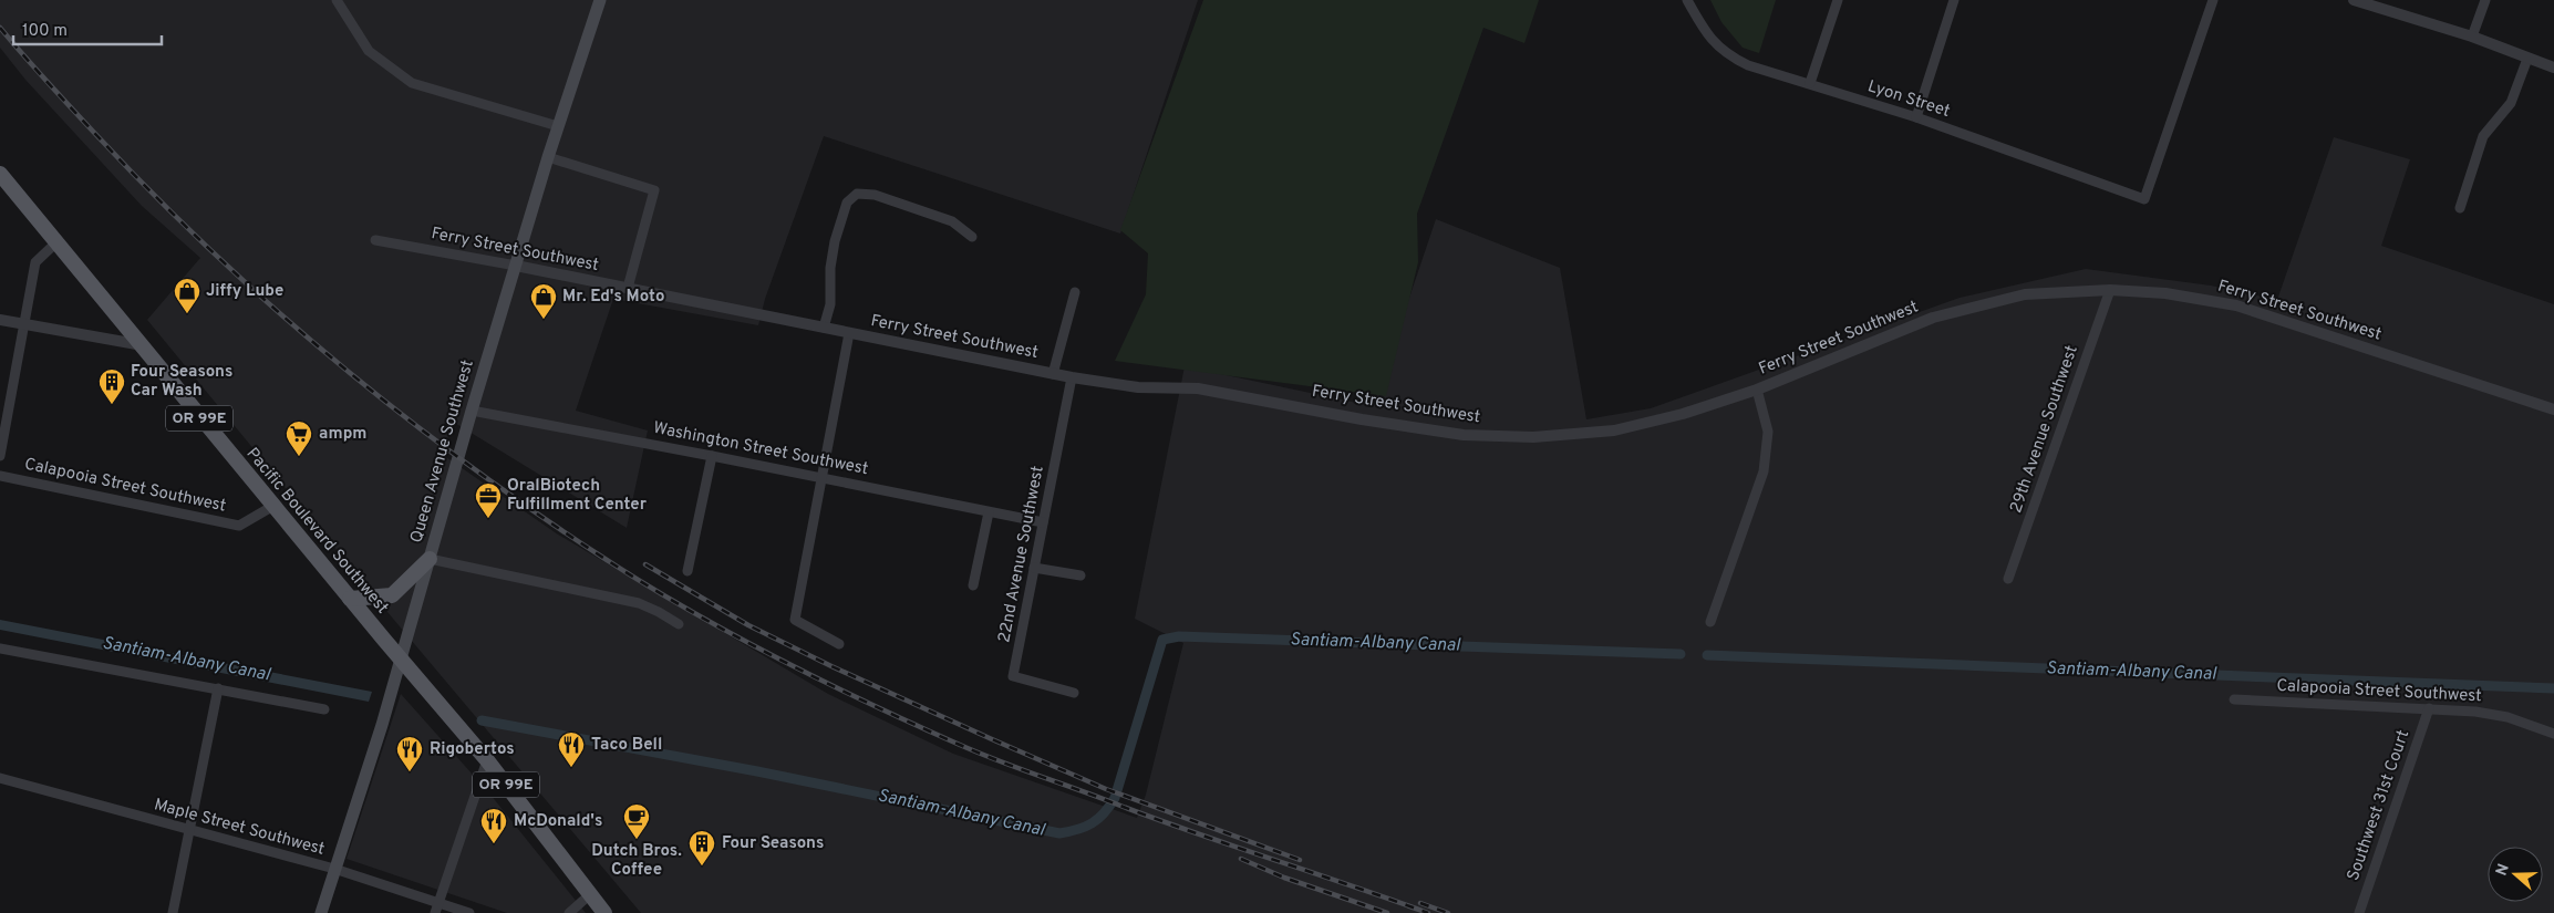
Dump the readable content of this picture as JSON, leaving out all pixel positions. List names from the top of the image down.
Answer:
{
  "streets": {
    "main road": ["OR 99E", "Queen Avenue Southwest", "Pacific Boulevard Southwest"],
    "street": [
      "Lyon Street",
      "Ferry Street Southwest",
      "29th Avenue Southwest",
      "Washington Street Southwest",
      "Calapooia Street Southwest",
      "22nd Avenue Southwest",
      "Southwest 31st Court",
      "Maple Street Southwest"
    ]
  },
  "crossings": [
    ["Ferry Street Southwest", "29th Avenue Southwest"],
    ["Ferry Street Southwest", "Queen Avenue Southwest"],
    ["Ferry Street Southwest", "22nd Avenue Southwest"],
    ["Washington Street Southwest", "Queen Avenue Southwest"],
    ["Washington Street Southwest", "22nd Avenue Southwest"],
    ["Queen Avenue Southwest", "Pacific Boulevard Southwest"],
    ["Queen Avenue Southwest", "Maple Street Southwest"],
    ["Calapooia Street Southwest", "Pacific Boulevard Southwest"],
    ["Calapooia Street Southwest", "Southwest 31st Court"]
  ],
  "water": ["Santiam-Albany Canal"],
  "places": {
    "shop": ["Jiffy Lube", "Mr. Ed's Moto"],
    "building": ["Four Seasons Car Wash", "Four Seasons"],
    "supermarket": ["ampm"],
    "office": ["OralBiotech Fulfillment Center"],
    "restaurant": ["Taco Bell", "Rigobertos", "McDonald's"],
    "cafe": ["Dutch Bros. Coffee"]
  },
  "scale_bar": "100 m",
  "north": "left"
}
